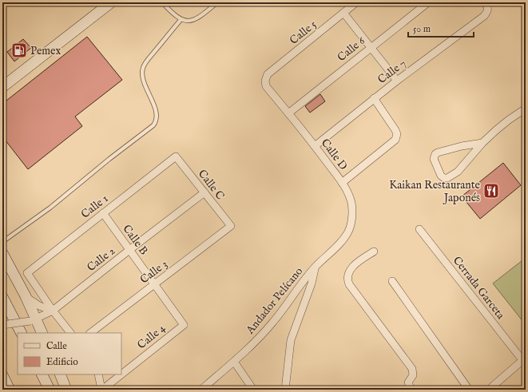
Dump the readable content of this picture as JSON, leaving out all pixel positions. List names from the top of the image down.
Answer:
{
  "streets": {
    "street": [
      "Calle 5",
      "Calle 6",
      "Calle 7",
      "Calle D",
      "Calle C",
      "Calle 1",
      "Calle B",
      "Calle 2",
      "Calle 3",
      "Cerrada Garceta",
      "Andador Pelícano",
      "Calle 4"
    ]
  },
  "crossings": [
    ["Calle 5", "Calle D"],
    ["Calle 6", "Calle D"],
    ["Calle 7", "Calle D"],
    ["Calle D", "Andador Pelícano"],
    ["Calle C", "Calle 1"],
    ["Calle C", "Calle 2"],
    ["Calle C", "Calle 3"],
    ["Calle 1", "Calle B"],
    ["Calle 1", "Calle 2"],
    ["Calle B", "Calle 2"],
    ["Calle B", "Calle 3"],
    ["Calle B", "Calle 4"]
  ],
  "places": {
    "fuel station": ["Pemex"],
    "restaurant": ["Kaikan Restaurante Japonés"]
  },
  "legend": ["Calle", "Edificio"],
  "scale_bar": "50 m"
}
